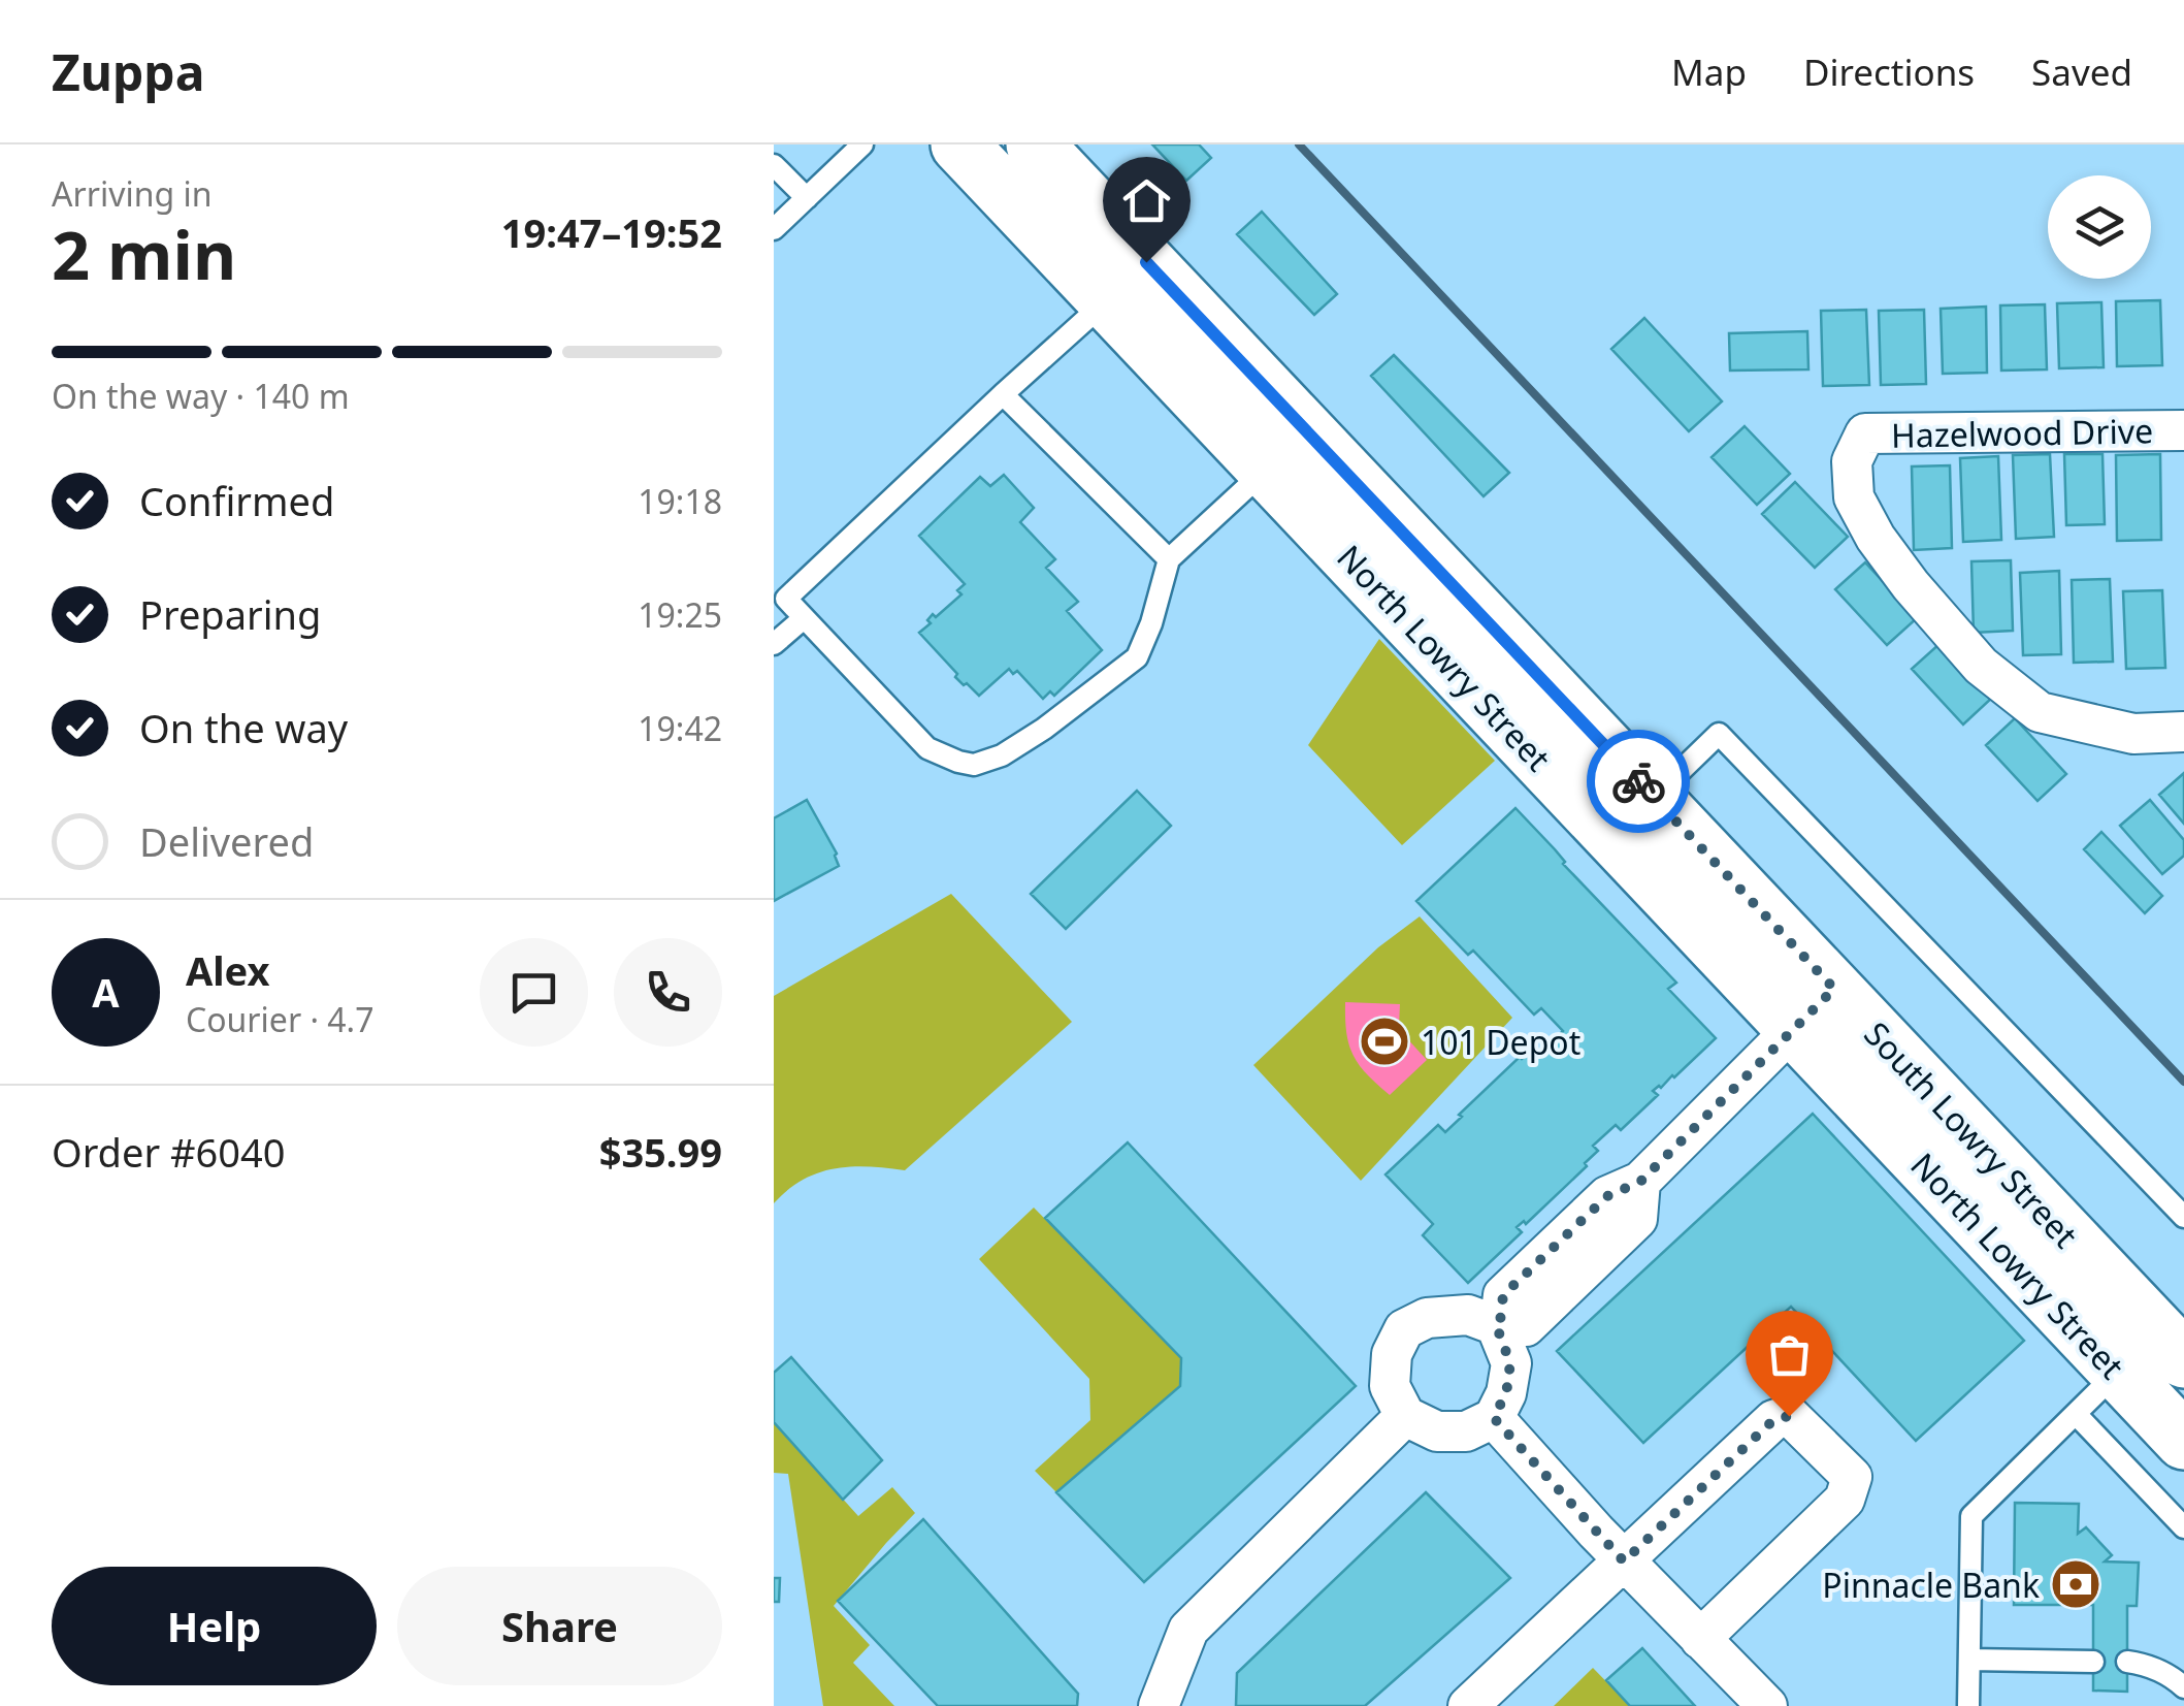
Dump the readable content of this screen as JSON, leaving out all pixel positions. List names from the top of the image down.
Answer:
{
  "streets": {
    "main road": ["North Lowry Street", "South Lowry Street"],
    "street": ["Hazelwood Drive"]
  },
  "places": {
    "sports": ["101 Depot"],
    "bank": ["Pinnacle Bank"]
  },
  "page": {
    "header": "Zuppa",
    "nav": ["Map", "Directions", "Saved"],
    "heading": ["2 min", "Arriving in", "19:47–19:52"],
    "panel": [
      "Alex",
      "Courier · 4.7",
      "Order #6040",
      "$35.99"
    ],
    "bar": "On the way · 140 m",
    "list": [
      ["Confirmed", "19:18"],
      ["Preparing", "19:25"],
      ["On the way", "19:42"],
      "Delivered"
    ],
    "round": "A",
    "buttons": ["Help", "Share"]
  }
}
